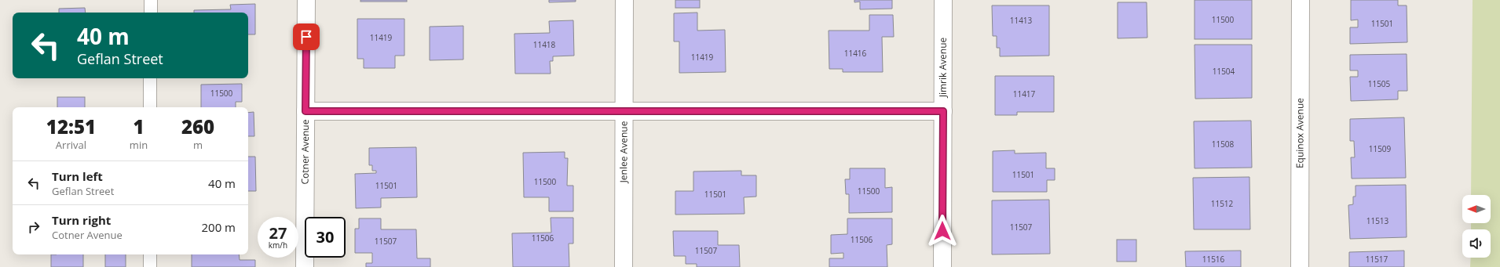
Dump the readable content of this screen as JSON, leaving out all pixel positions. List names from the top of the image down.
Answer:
{
  "streets": {
    "street": [
      "Jimrik Avenue",
      "Equinox Avenue",
      "Cotner Avenue",
      "Jenlee Avenue"
    ]
  },
  "house_numbers": [
    "11500",
    "11413",
    "11501",
    "11419",
    "11418",
    "11416",
    "11419",
    "11504",
    "11505",
    "11500",
    "11417",
    "11508",
    "11509",
    "11501",
    "11500",
    "11501",
    "11500",
    "11501",
    "11512",
    "11513",
    "11507",
    "11506",
    "11506",
    "11507",
    "11507",
    "11516",
    "11517"
  ],
  "north": "left",
  "page": {
    "turn": ["40 m", "Geflan Street"],
    "eta": [
      "12:51",
      "Arrival",
      "1",
      "min",
      "260",
      "m"
    ],
    "list": [
      {
        "name": "Turn left",
        "note": "Geflan Street",
        "value": "40 m"
      },
      {
        "name": "Turn right",
        "note": "Cotner Avenue",
        "value": "200 m"
      }
    ],
    "speed": "27 km/h",
    "limit": "30"
  }
}
